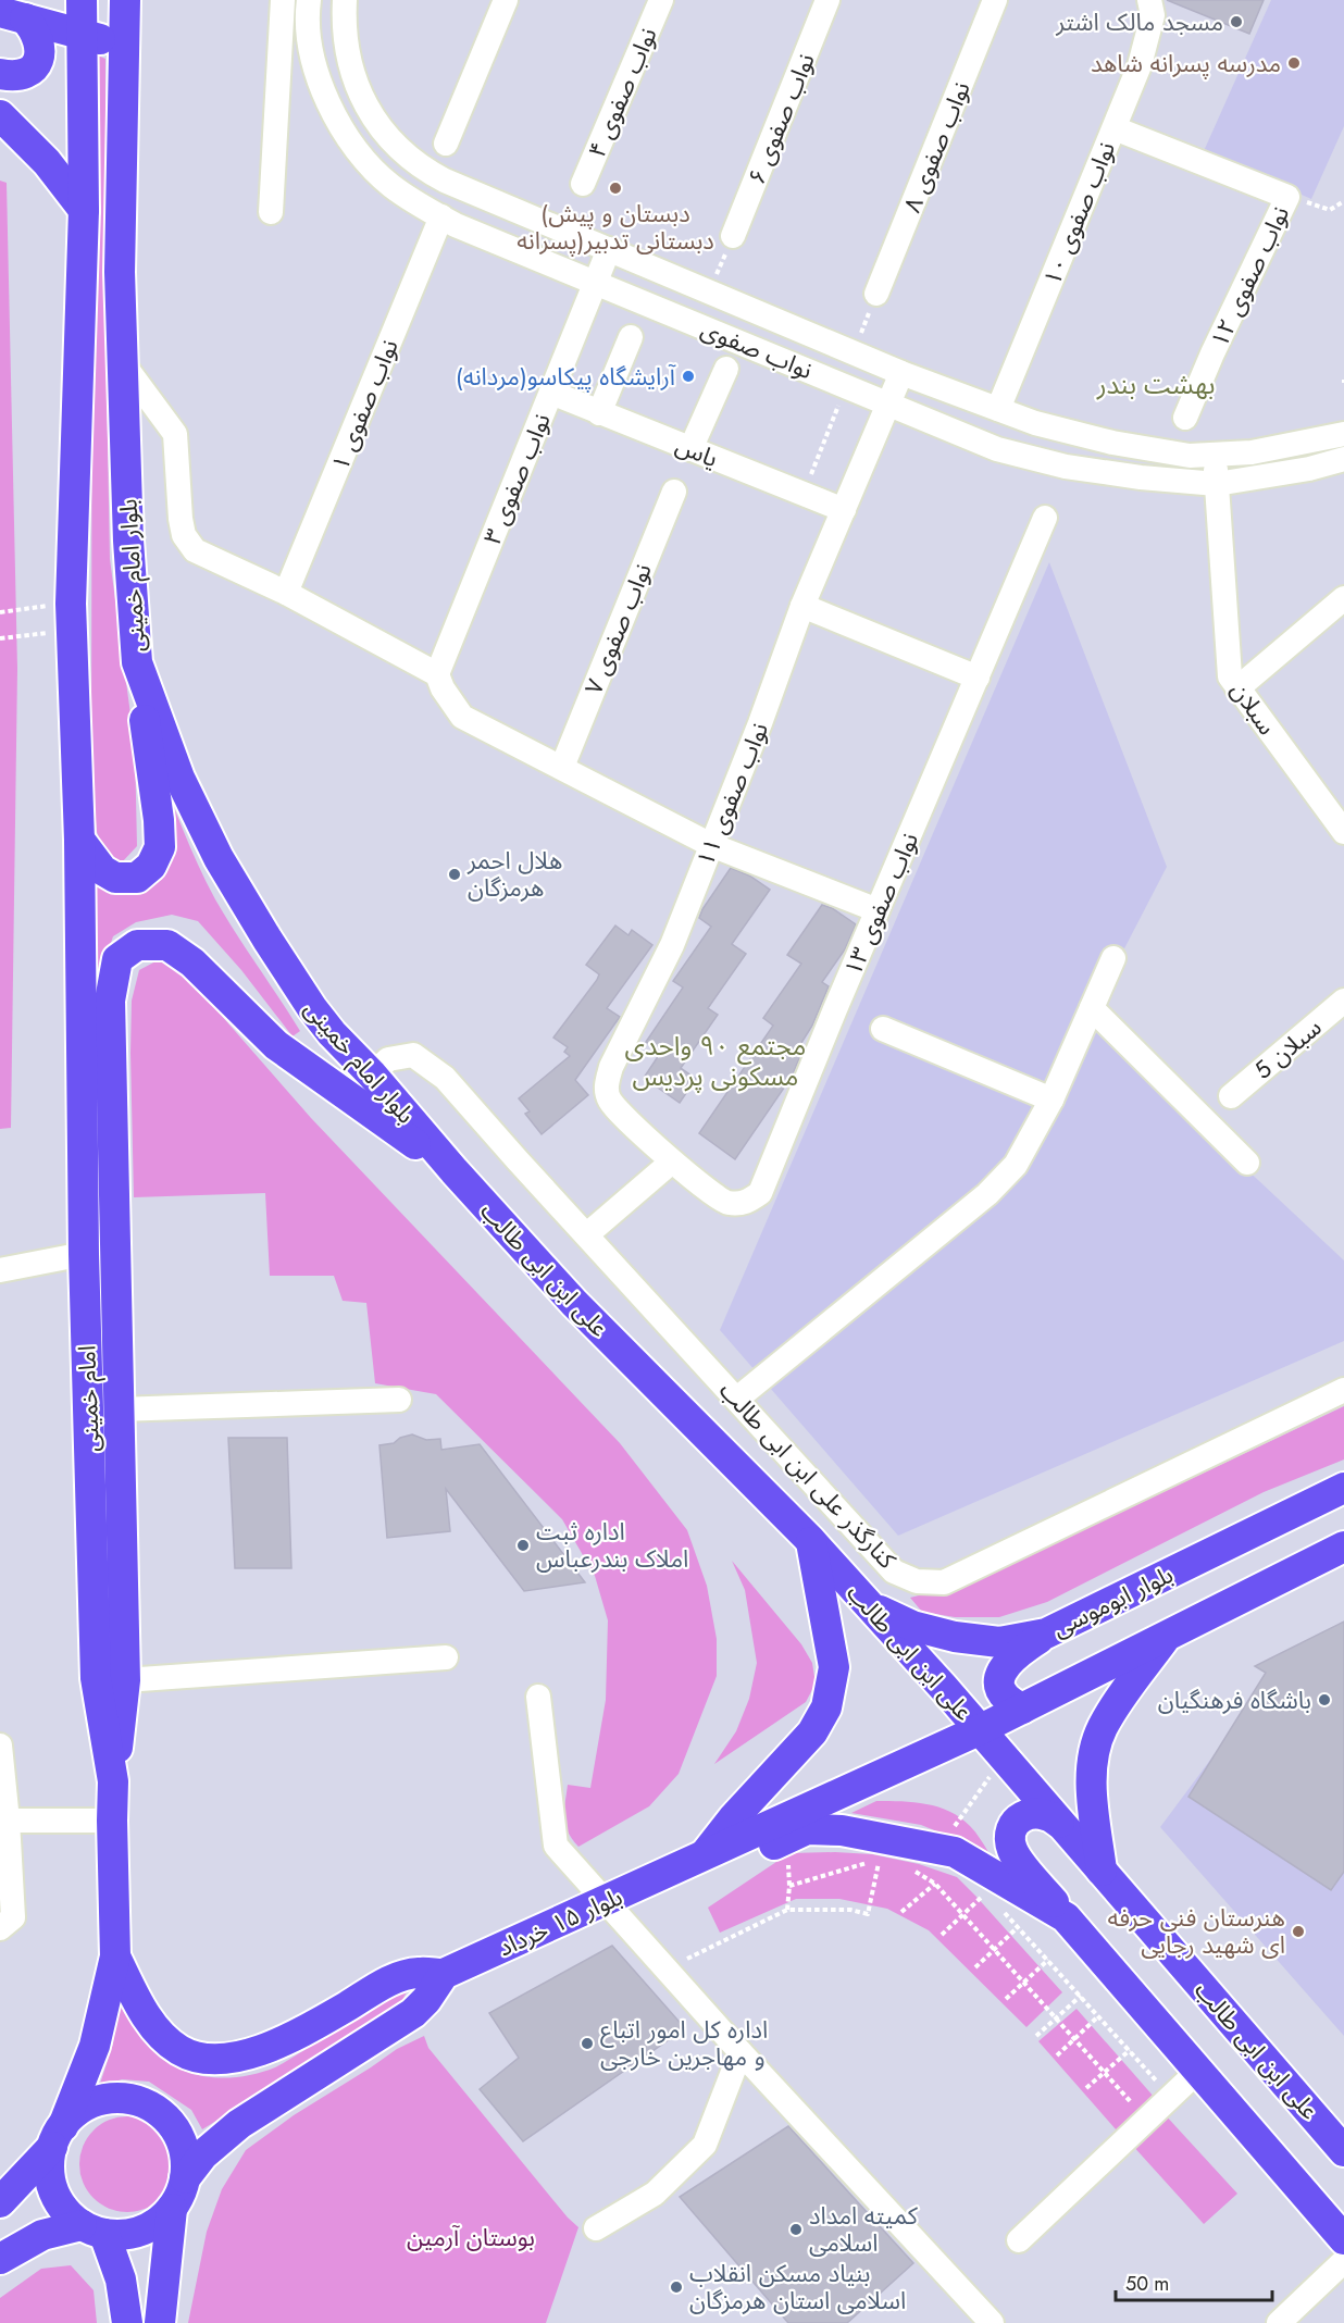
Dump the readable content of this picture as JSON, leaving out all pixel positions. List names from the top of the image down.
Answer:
{
  "streets": {
    "main road": [
      "بلوار امام خمینی",
      "علی ابن ابی طالب",
      "امام خمینی",
      "بلوار ابوموسی",
      "بلوار ۱۵ خرداد"
    ],
    "street": [
      "نواب صفوی ۴",
      "نواب صفوی ۶",
      "نواب صفوی ۸",
      "نواب صفوی ۱۰",
      "نواب صفوی ۱۲",
      "نواب صفوی",
      "نواب صفوی ۱",
      "یاس",
      "نواب صفوی ۳",
      "نواب صفوی ۷",
      "سبلان",
      "نواب صفوی ۱۱",
      "نواب صفوی ۱۳",
      "سبلان 5",
      "کنارگذر علی ابن ابی طالب"
    ]
  },
  "crossings": [
    ["نواب صفوی ۱۰", "نواب صفوی ۱۲"],
    ["نواب صفوی ۱۰", "نواب صفوی"],
    ["نواب صفوی", "نواب صفوی ۱"],
    ["نواب صفوی", "نواب صفوی ۳"],
    ["نواب صفوی", "سبلان"],
    ["نواب صفوی", "نواب صفوی ۱۱"],
    ["یاس", "نواب صفوی ۳"],
    ["یاس", "نواب صفوی ۱۱"],
    ["بلوار امام خمینی", "علی ابن ابی طالب"],
    ["بلوار امام خمینی", "کنارگذر علی ابن ابی طالب"],
    ["نواب صفوی ۱۱", "نواب صفوی ۱۳"],
    ["علی ابن ابی طالب", "بلوار ابوموسی"],
    ["علی ابن ابی طالب", "بلوار ۱۵ خرداد"]
  ],
  "districts": ["بهشت بندر", "مجتمع ٩٠ واحدی مسکونی پردیس"],
  "parks": ["بوستان آرمین"],
  "places": [
    "مسجد مالک اشتر",
    "مدرسه پسرانه شاهد",
    "(دبستان و پیش دبستانی تدبیر(پسرانه",
    "(آرایشگاه پیکاسو(مردانه",
    "هلال احمر هرمزگان",
    "اداره ثبت املاک بندرعباس",
    "باشگاه فرهنگیان",
    "هنرستان فنی حرفه ای شهید رجایی",
    "اداره کل امور اتباع و مهاجرین خارجی",
    "کمیته امداد اسلامی",
    "بنیاد مسکن انقلاب اسلامی استان هرمزگان"
  ],
  "scale_bar": "50 m"
}
